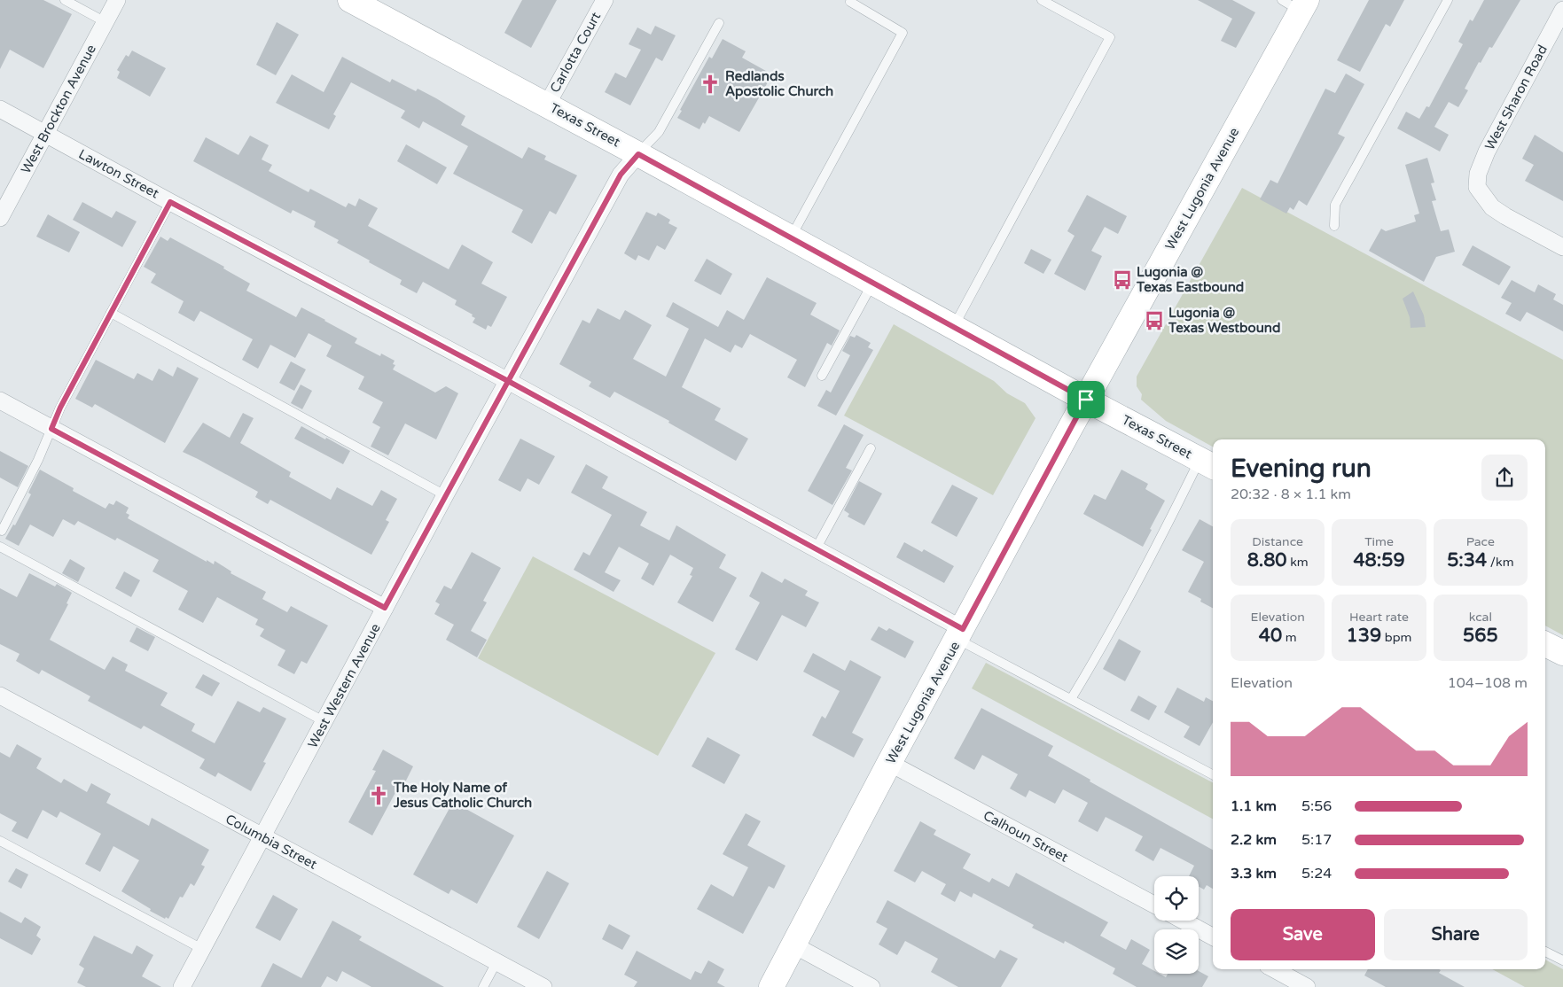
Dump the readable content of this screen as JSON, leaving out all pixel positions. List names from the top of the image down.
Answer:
{
  "streets": {
    "main road": ["Texas Street", "West Lugonia Avenue"],
    "street": [
      "Carlotta Court",
      "West Sharon Road",
      "West Brockton Avenue",
      "Lawton Street",
      "West Western Avenue",
      "Calhoun Street",
      "Columbia Street"
    ]
  },
  "crossings": [
    ["Carlotta Court", "Texas Street"],
    ["West Brockton Avenue", "Lawton Street"],
    ["Texas Street", "West Lugonia Avenue"],
    ["Texas Street", "West Western Avenue"],
    ["Lawton Street", "West Lugonia Avenue"],
    ["Lawton Street", "West Western Avenue"],
    ["West Lugonia Avenue", "Calhoun Street"],
    ["West Western Avenue", "Columbia Street"]
  ],
  "places": {
    "church": ["Redlands Apostolic Church", "The Holy Name of Jesus Catholic Church"],
    "bus stop": ["Lugonia @ Texas Eastbound", "Lugonia @ Texas Westbound"]
  },
  "page": {
    "heading": ["Evening run", "20:32 · 8 × 1.1 km"],
    "stats": [
      ["Distance", "8.80 km"],
      ["Time", "48:59"],
      ["Pace", "5:34 /km"],
      ["Elevation", "40 m"],
      ["Heart rate", "139 bpm"],
      ["kcal", "565"]
    ],
    "chart": ["Elevation", "104–108 m"],
    "list": [
      {
        "name": "1.1 km",
        "note": "5:56"
      },
      {
        "name": "2.2 km",
        "note": "5:17"
      },
      {
        "name": "3.3 km",
        "note": "5:24"
      }
    ],
    "buttons": ["Save", "Share"]
  }
}
